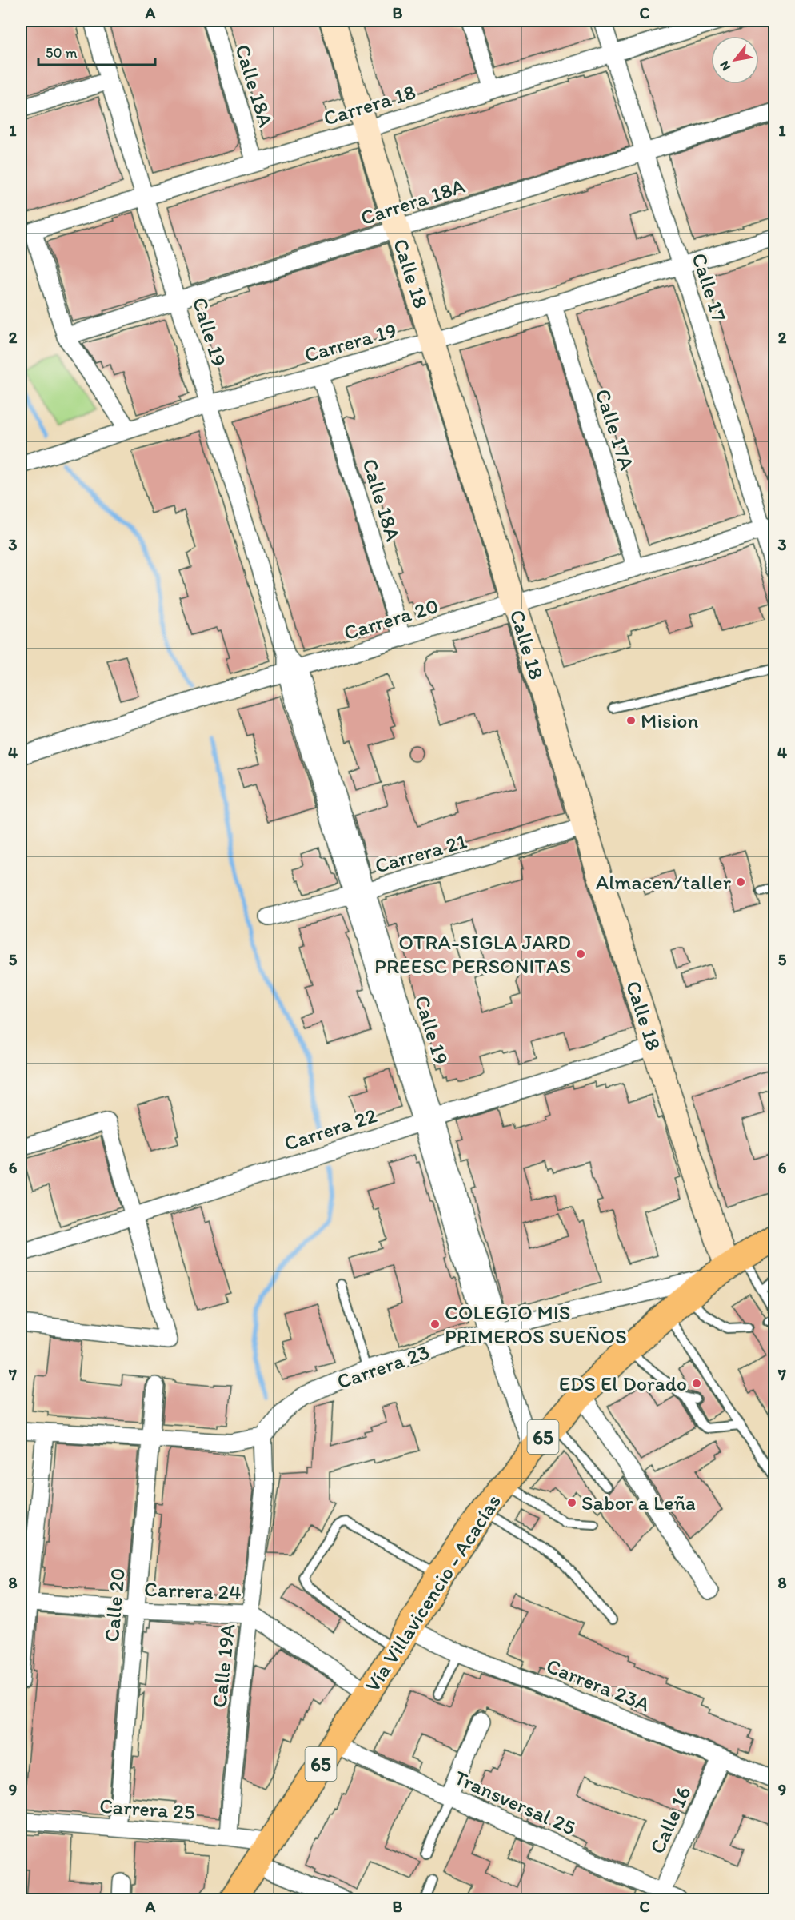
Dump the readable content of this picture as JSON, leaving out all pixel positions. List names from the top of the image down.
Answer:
{
  "streets": {
    "main road": ["Carrera 23", "65", "Vía Villavicencio - Acacías"],
    "street": [
      "Calle 18A",
      "Carrera 18",
      "Carrera 18A",
      "Calle 18",
      "Calle 17",
      "Calle 19",
      "Carrera 19",
      "Calle 17A",
      "Carrera 20",
      "Carrera 21",
      "Carrera 22",
      "Carrera 24",
      "Calle 20",
      "Calle 19A",
      "Carrera 23A",
      "Transversal 25",
      "Carrera 25",
      "Calle 16"
    ]
  },
  "crossings": [
    ["Calle 18A", "Carrera 18"],
    ["Calle 18A", "Carrera 19"],
    ["Calle 18A", "Carrera 20"],
    ["Carrera 18", "Carrera 18A"],
    ["Carrera 18", "Calle 18"],
    ["Carrera 18", "Calle 17"],
    ["Carrera 18", "Calle 19"],
    ["Carrera 18A", "Calle 18"],
    ["Carrera 18A", "Calle 17"],
    ["Carrera 18A", "Calle 19"],
    ["Calle 18", "Carrera 19"],
    ["Calle 18", "Carrera 20"],
    ["Calle 18", "Carrera 21"],
    ["Calle 18", "Carrera 22"],
    ["Calle 18", "Carrera 23"],
    ["Calle 18", "Vía Villavicencio - Acacías"],
    ["Calle 17", "Carrera 19"],
    ["Calle 17", "Carrera 20"],
    ["Calle 19", "Carrera 19"],
    ["Calle 19", "Carrera 20"],
    ["Calle 19", "Carrera 21"],
    ["Calle 19", "Carrera 22"],
    ["Calle 19", "Carrera 23"],
    ["Calle 19", "Vía Villavicencio - Acacías"],
    ["Carrera 19", "Calle 17A"],
    ["Calle 17A", "Carrera 20"],
    ["Carrera 23", "Vía Villavicencio - Acacías"],
    ["Carrera 23", "Calle 19A"],
    ["Carrera 24", "Vía Villavicencio - Acacías"],
    ["Carrera 24", "Calle 20"],
    ["Carrera 24", "Calle 19A"],
    ["Vía Villavicencio - Acacías", "Carrera 23A"],
    ["Vía Villavicencio - Acacías", "Transversal 25"],
    ["Vía Villavicencio - Acacías", "Carrera 25"],
    ["Calle 20", "Carrera 25"],
    ["Calle 19A", "Carrera 25"],
    ["Carrera 23A", "Calle 16"],
    ["Transversal 25", "Calle 16"]
  ],
  "places": [
    "Mision",
    "Almacen/taller",
    "OTRA-SIGLA JARD PREESC PERSONITAS",
    "COLEGIO MIS PRIMEROS SUEÑOS",
    "EDS El Dorado",
    "Sabor a Leña"
  ],
  "scale_bar": "50 m",
  "north": "bottom left",
  "grid": {
    "columns": ["A", "B", "C"],
    "rows": [
      "1",
      "2",
      "3",
      "4",
      "5",
      "6",
      "7",
      "8",
      "9"
    ]
  }
}
